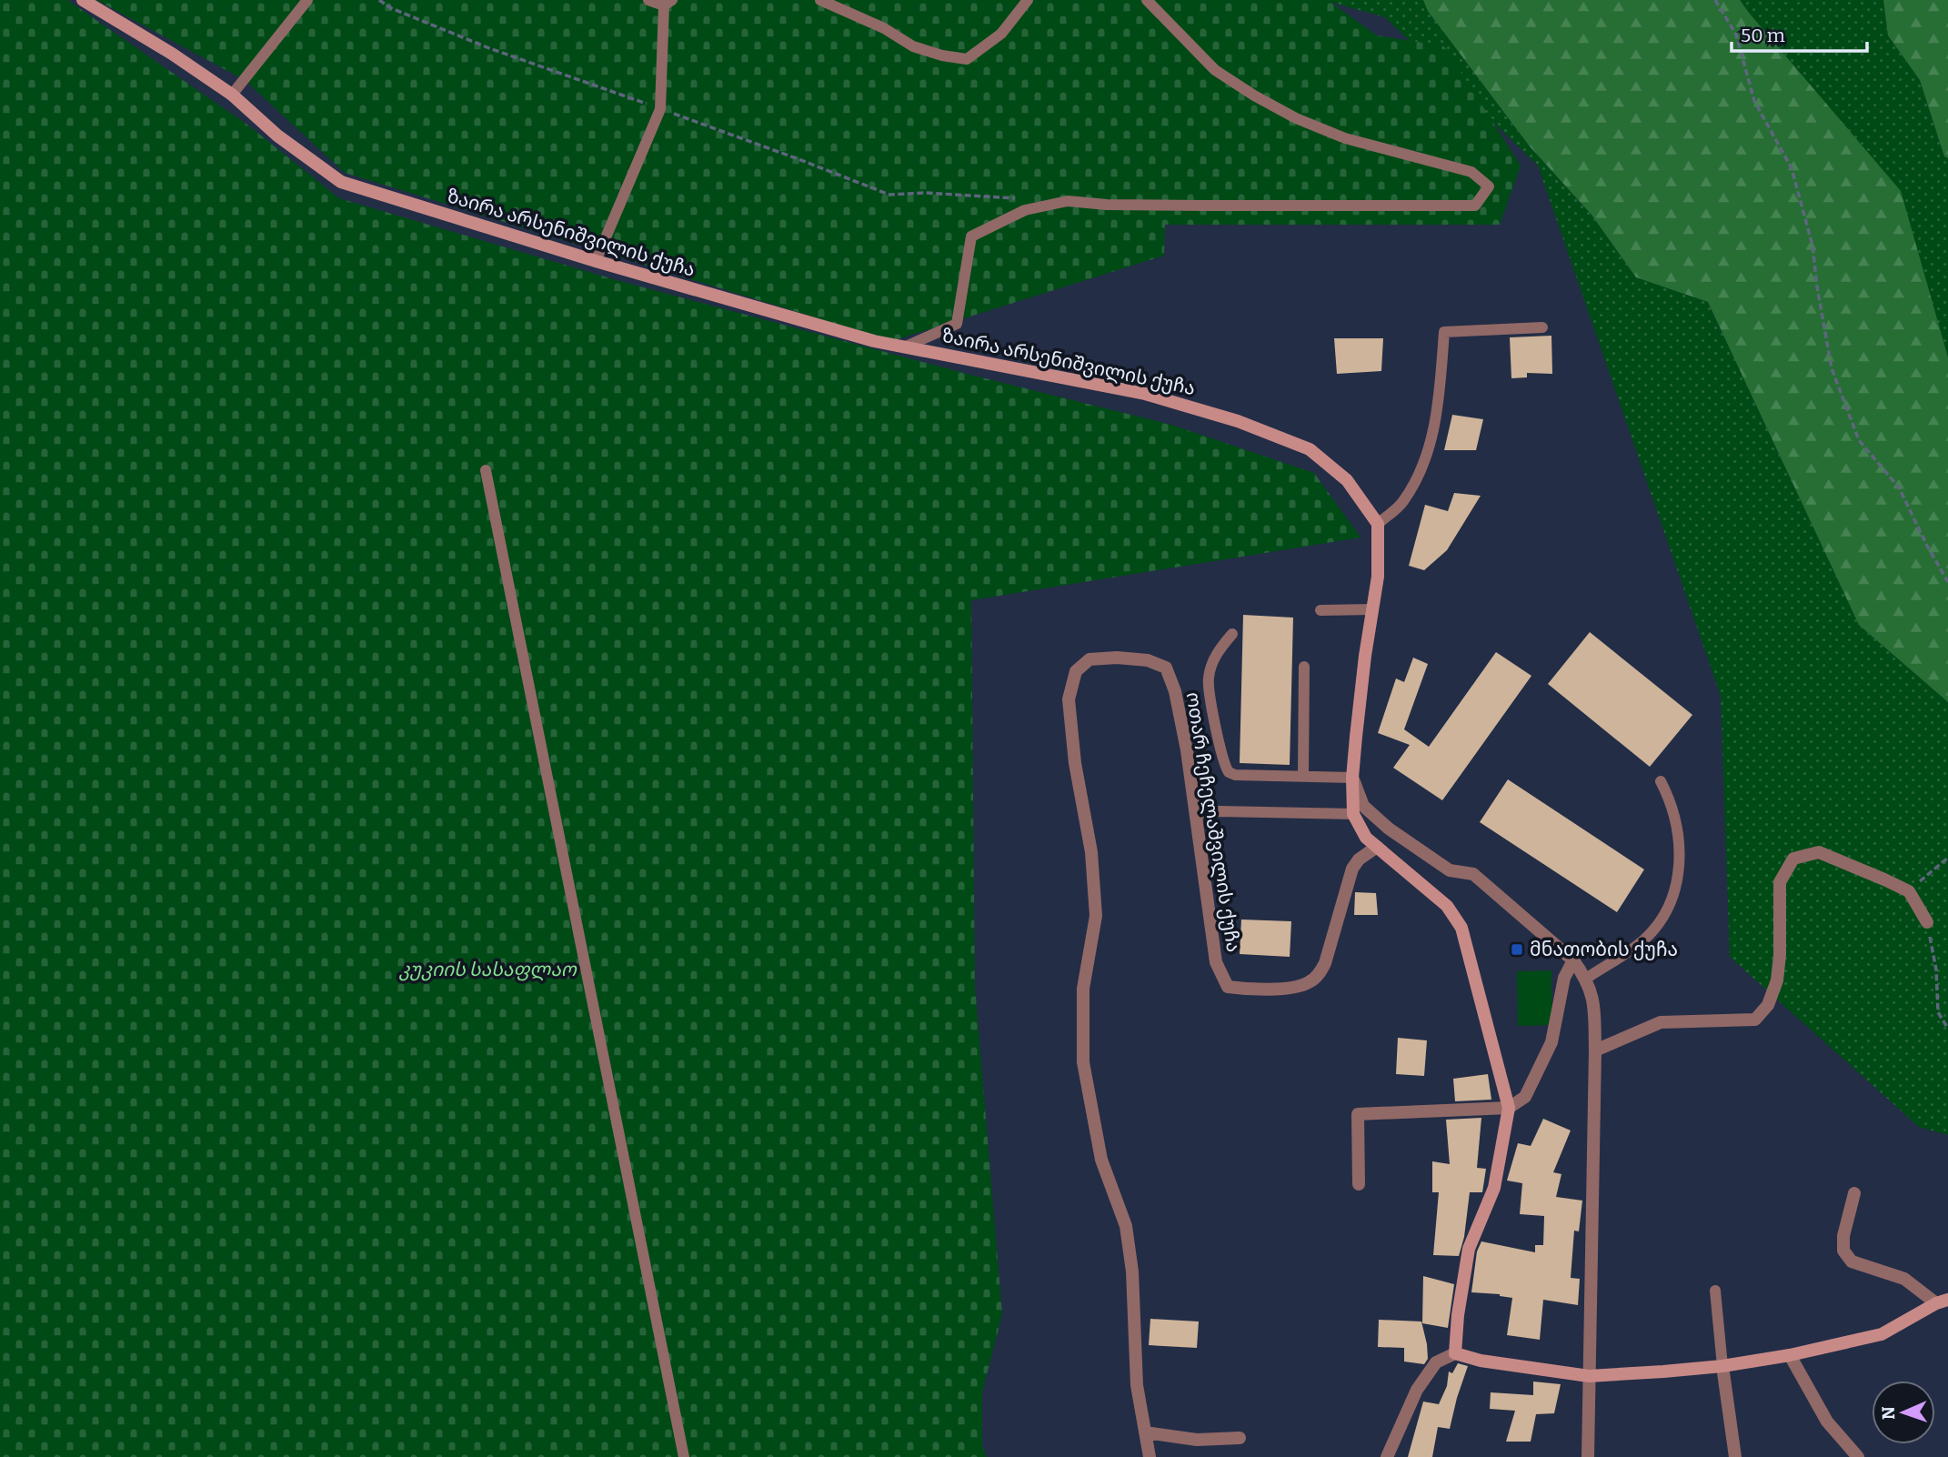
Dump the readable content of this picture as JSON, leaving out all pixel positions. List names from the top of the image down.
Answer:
{
  "streets": {
    "street": ["ზაირა არსენიშვილის ქუჩა", "ოთარ ჩეჩელაშვილის ქუჩა"]
  },
  "parks": ["კუკიის სასაფლაო"],
  "places": {
    "transit": ["მნათობის ქუჩა"]
  },
  "scale_bar": "50 m",
  "north": "left"
}
